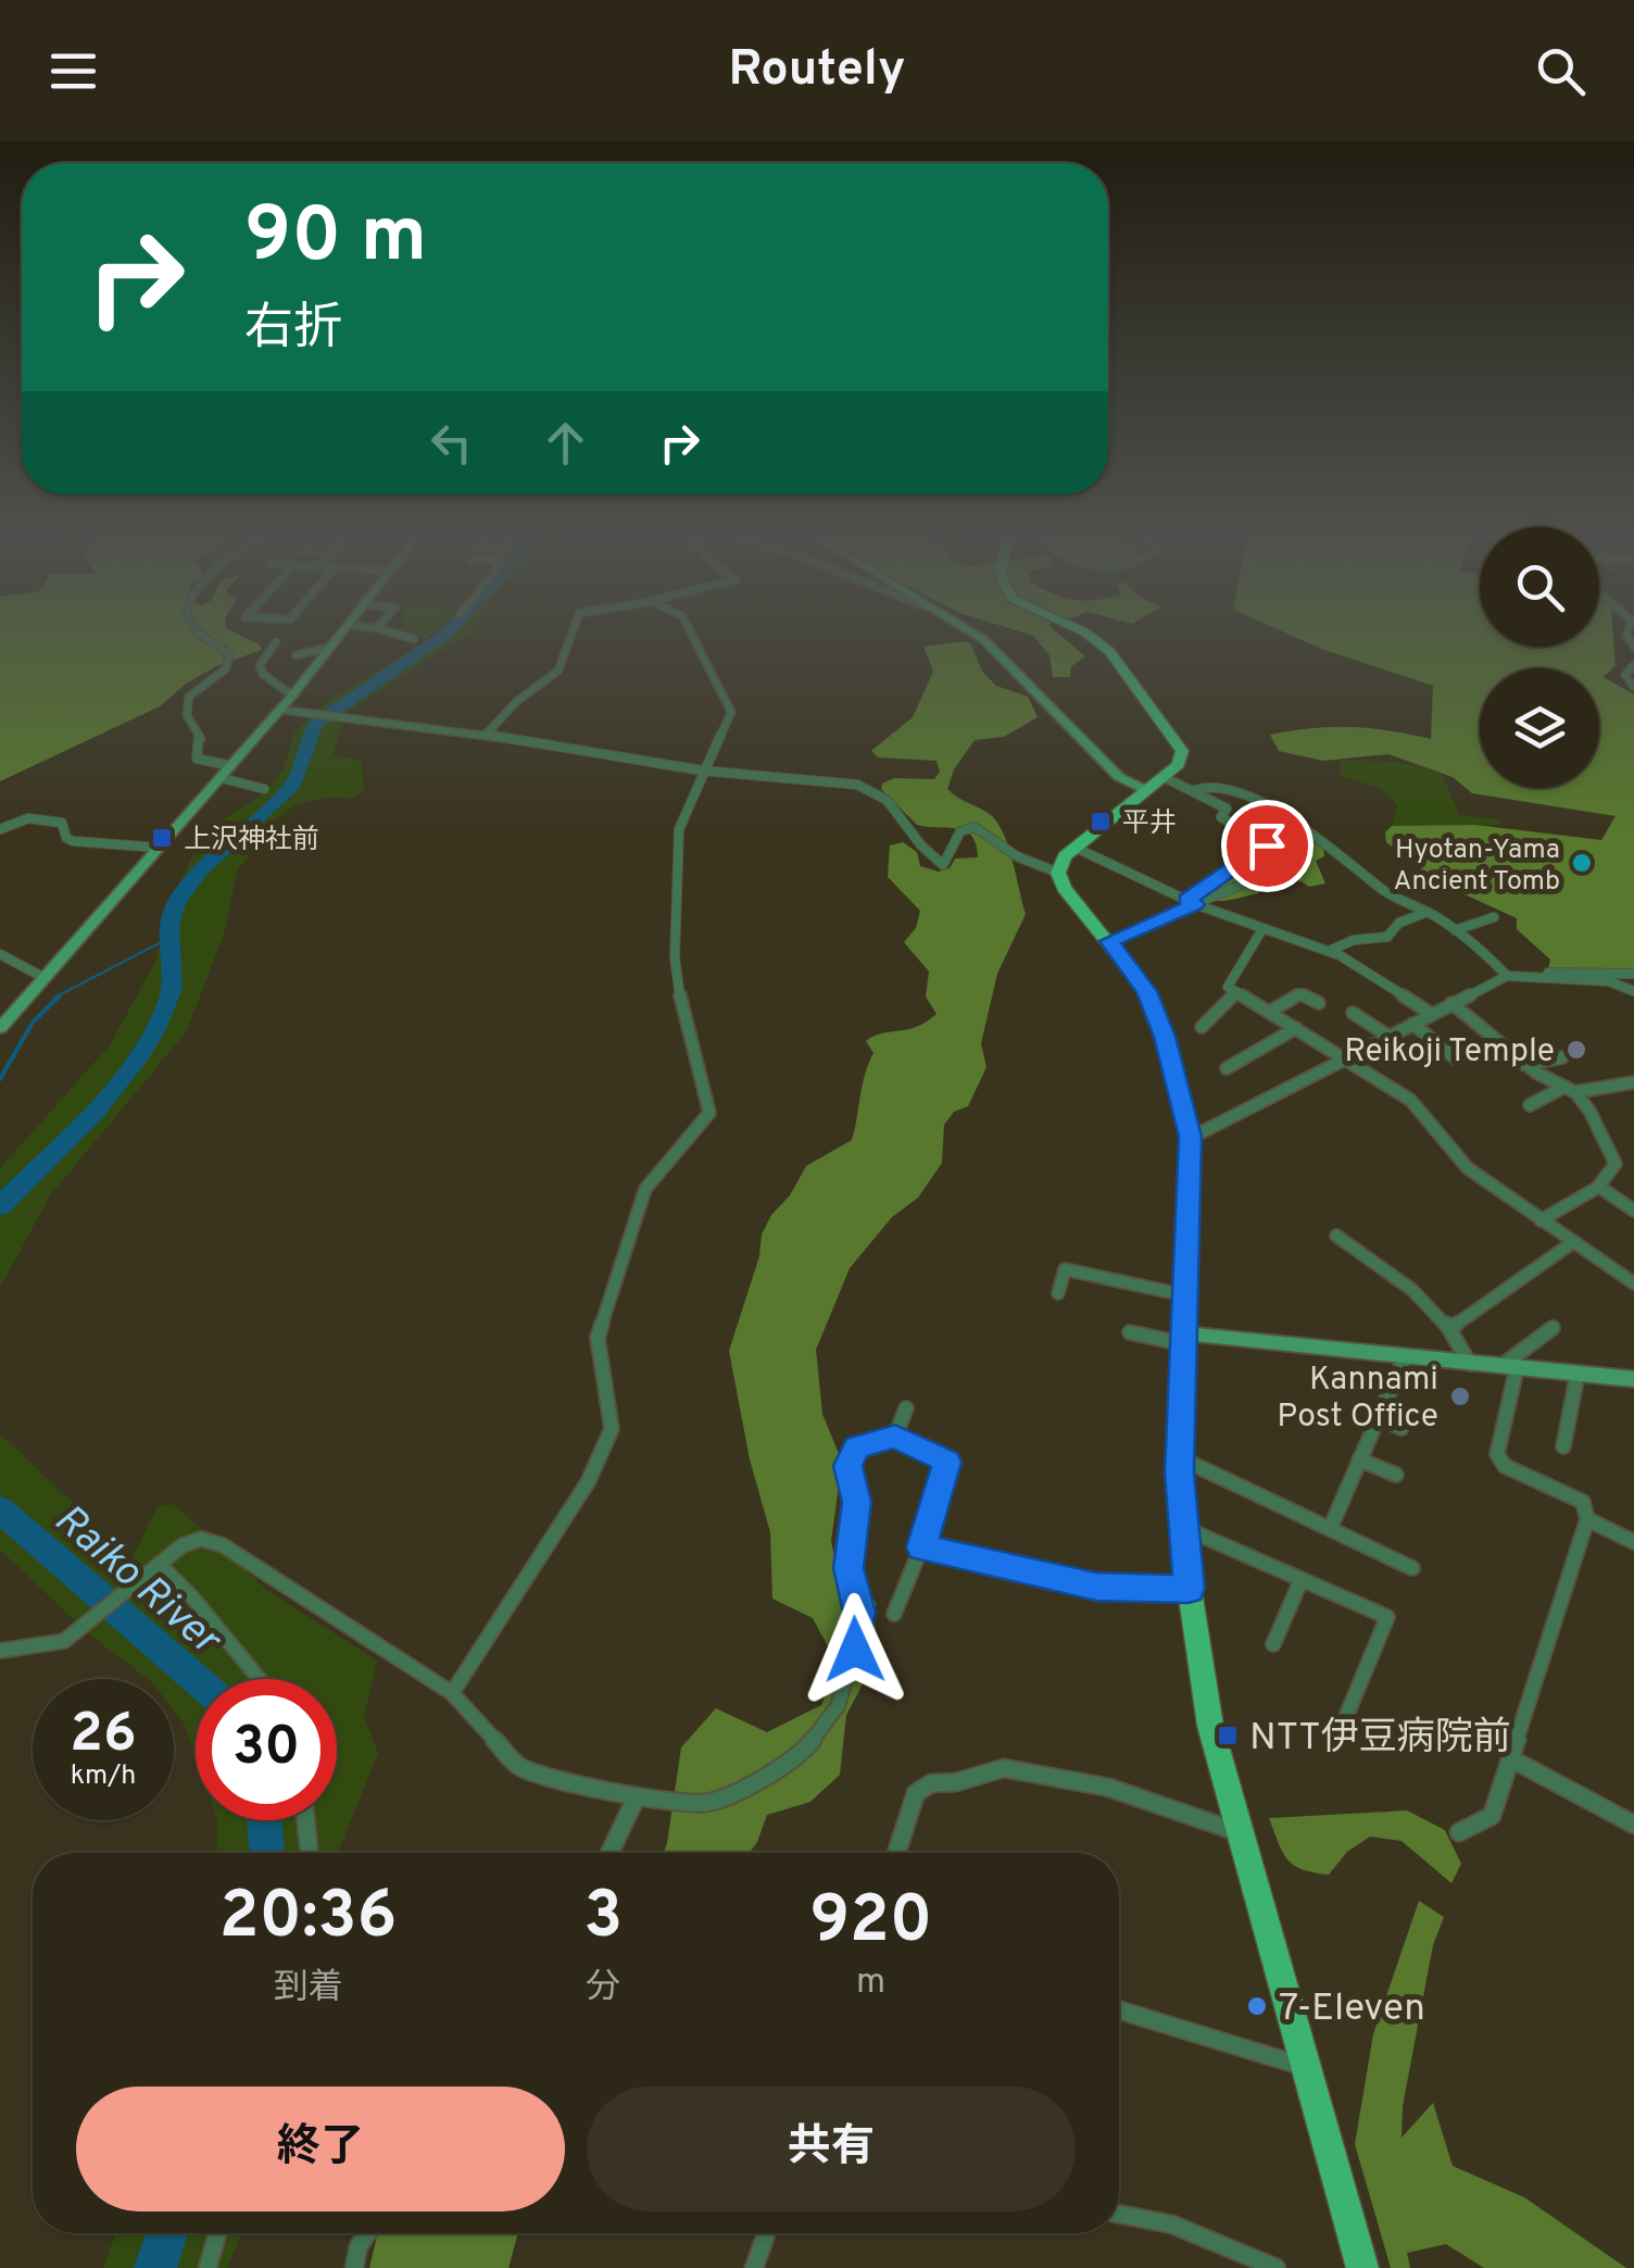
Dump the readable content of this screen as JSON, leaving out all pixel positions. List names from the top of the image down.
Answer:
{
  "water": ["Raiko River"],
  "places": {
    "transit": ["平井", "上沢神社前", "NTT伊豆病院前"],
    "other": [
      "Hyotan-Yama Ancient Tomb",
      "Reikoji Temple",
      "Kannami Post Office",
      "7-Eleven"
    ]
  },
  "page": {
    "header": "Routely",
    "turn": ["90 m", "右折"],
    "speed": "26 km/h",
    "limit": "30",
    "eta": [
      "20:36",
      "到着",
      "3",
      "分",
      "920",
      "m"
    ],
    "buttons": ["終了", "共有"]
  }
}
